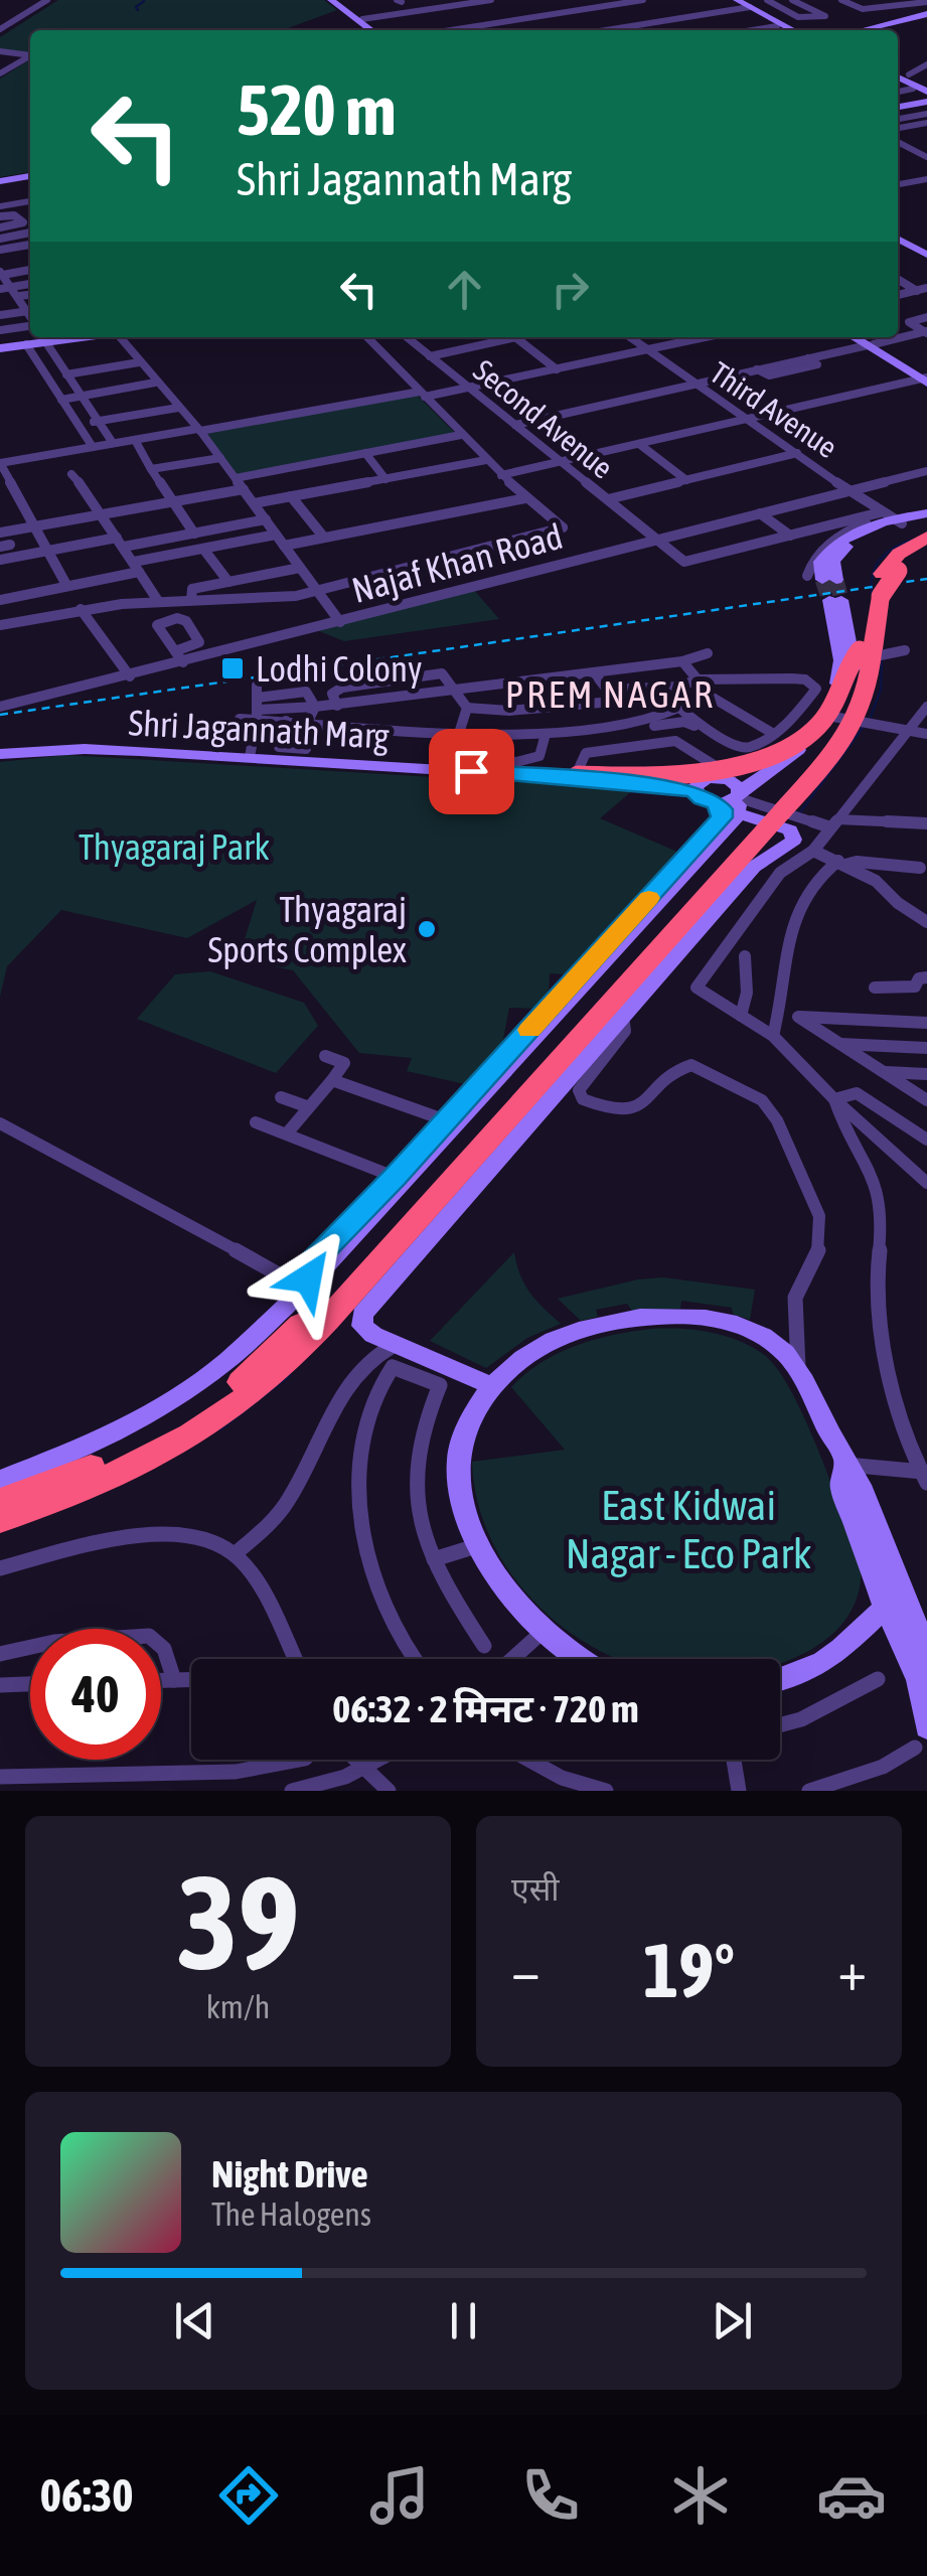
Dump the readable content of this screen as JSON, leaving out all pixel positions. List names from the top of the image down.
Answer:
{
  "streets": {
    "street": [
      "Third Avenue",
      "Second Avenue",
      "Najaf Khan Road",
      "Shri Jagannath Marg"
    ]
  },
  "crossings": [
    ["Third Avenue", "Second Avenue"],
    ["Third Avenue", "Najaf Khan Road"],
    ["Second Avenue", "Najaf Khan Road"]
  ],
  "districts": ["PREM NAGAR"],
  "parks": ["Thyagaraj Park", "East Kidwai Nagar - Eco Park"],
  "places": {
    "transit": ["Lodhi Colony"],
    "other": ["Thyagaraj Sports Complex"]
  },
  "page": {
    "turn": ["520 m", "Shri Jagannath Marg"],
    "limit": "40",
    "trip": "06:32 · 2 मिनट · 720 m",
    "tile": [
      ["39", "km/h"],
      "एसी"
    ],
    "heat": ["−", "19°", "+"],
    "song": ["Night Drive", "The Halogens"],
    "tabs": "06:30"
  }
}
